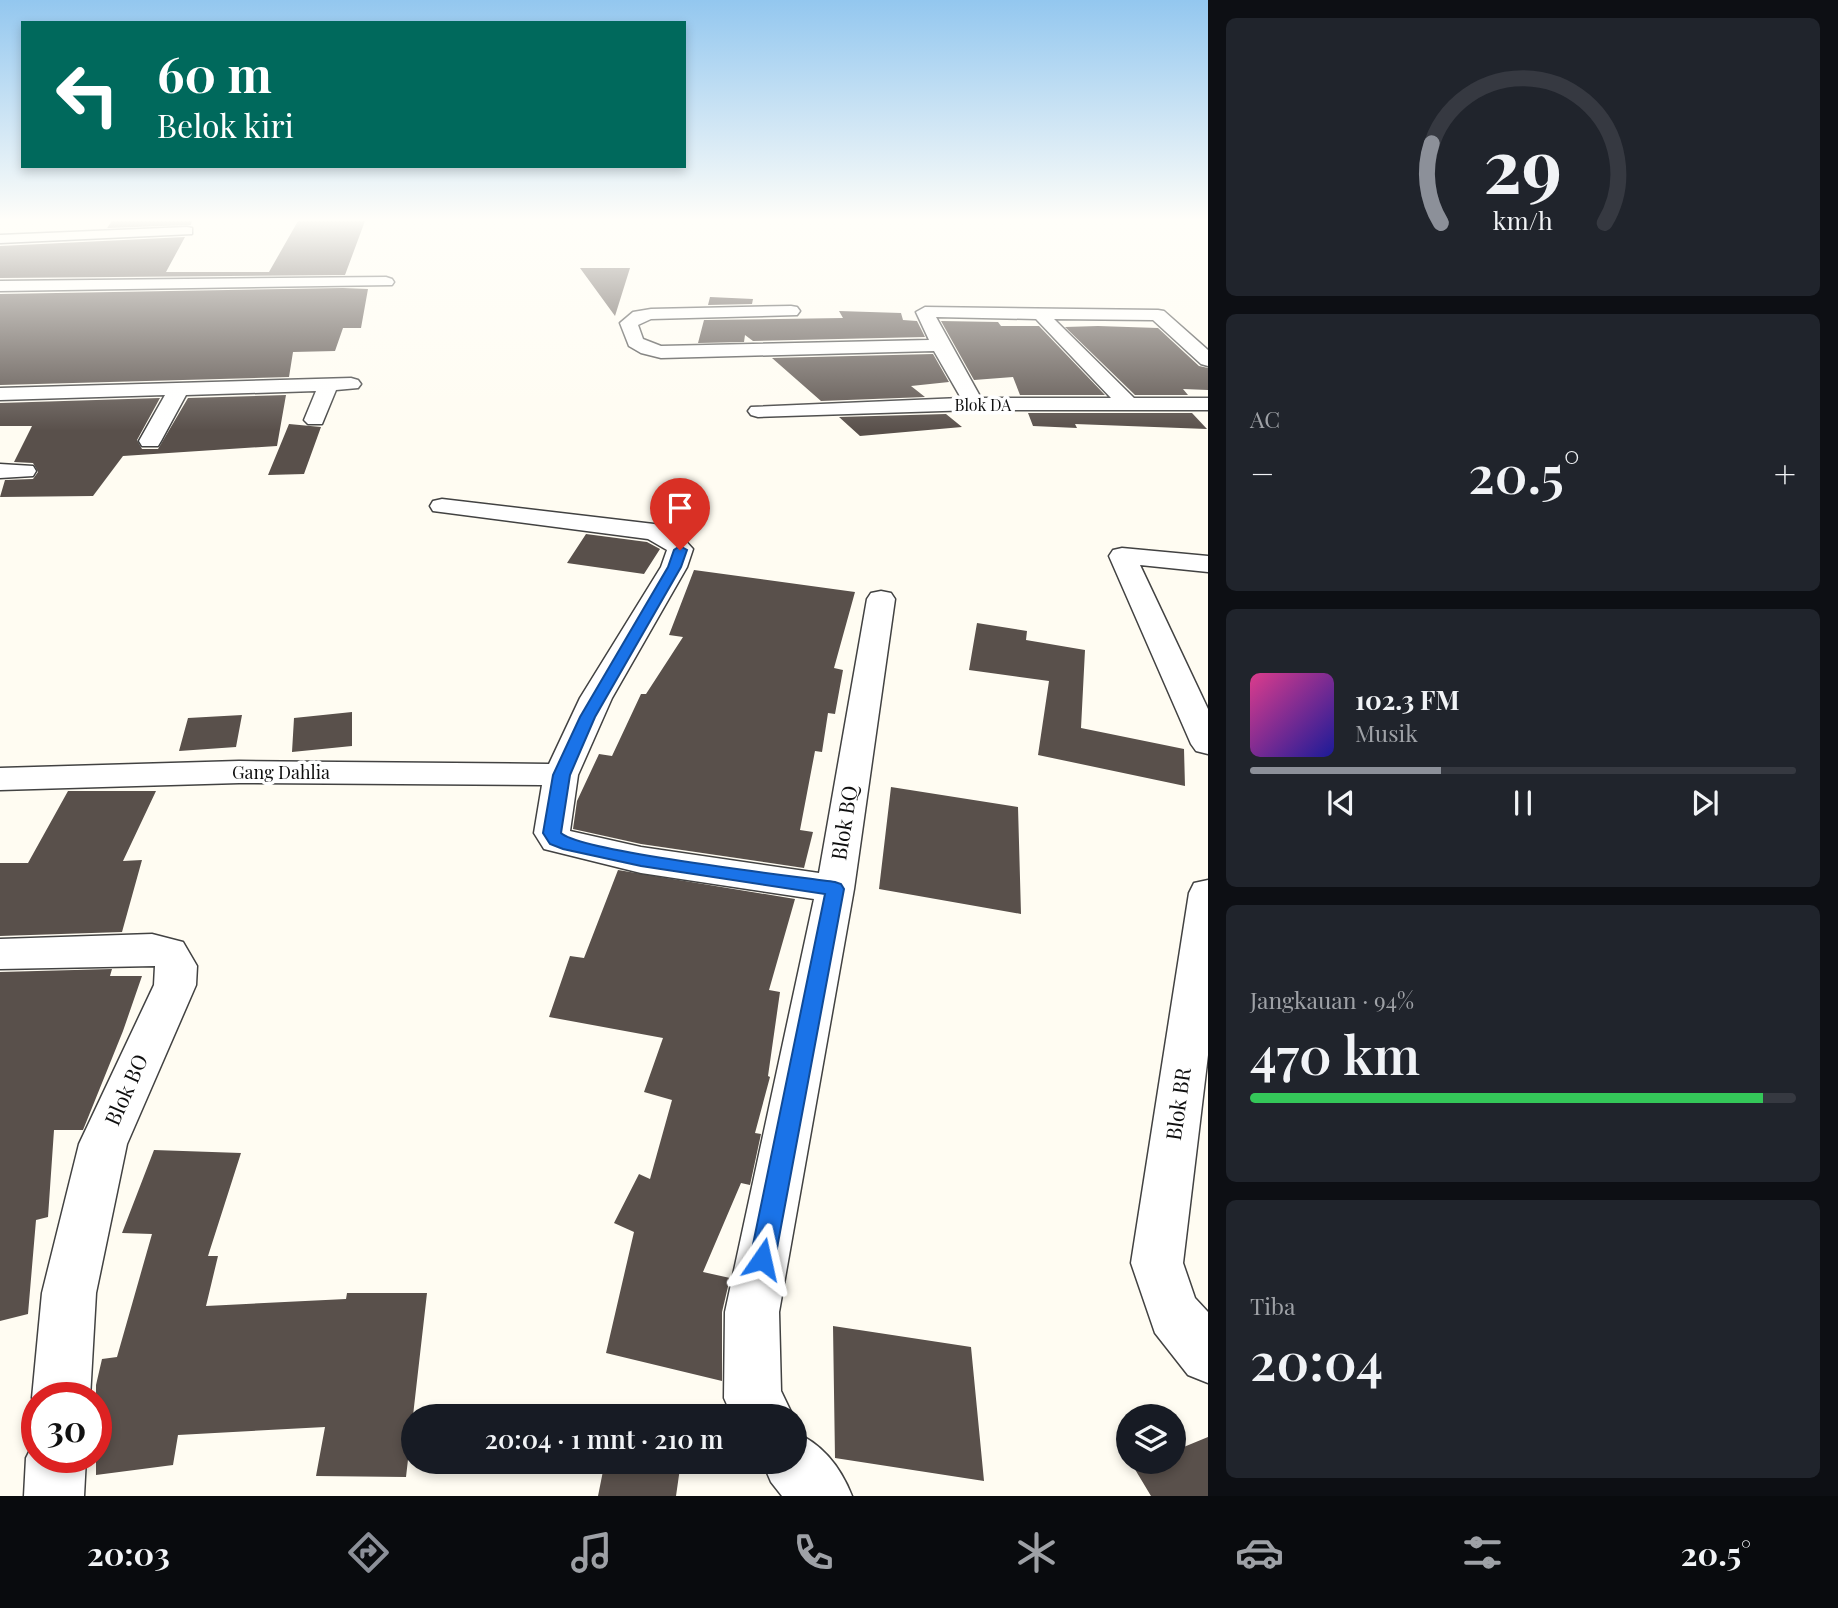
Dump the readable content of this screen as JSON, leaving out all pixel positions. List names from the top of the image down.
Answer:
{
  "streets": {
    "street": [
      "Blok DA",
      "Gang Dahlia",
      "Blok BQ",
      "Blok BO",
      "Blok BR"
    ]
  },
  "page": {
    "turn": ["60 m", "Belok kiri"],
    "tile": [
      "AC",
      ["Jangkauan · 94%", "470 km"],
      ["Tiba", "20:04"]
    ],
    "heat": ["−", "20.5°", "+"],
    "song": ["102.3 FM", "Musik"],
    "limit": "30",
    "trip": "20:04 · 1 mnt · 210 m",
    "tabs": ["20:03", "20.5°"],
    "gauge": ["29", "km/h"]
  }
}
